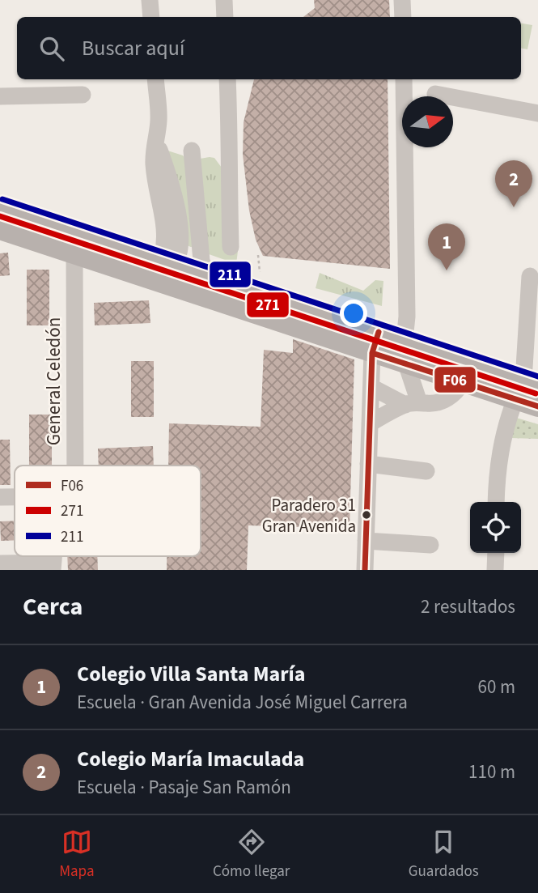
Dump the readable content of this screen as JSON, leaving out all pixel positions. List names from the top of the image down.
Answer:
{
  "streets": {
    "street": ["General Celedón"]
  },
  "places": ["Paradero 31 Gran Avenida"],
  "lines": ["transit line 211", "transit line 271", "transit line F06"],
  "legend": ["F06", "271", "211"],
  "north": "right",
  "page": {
    "search": "Buscar aquí",
    "pins": ["2", "1"],
    "heading": ["Cerca", "2 resultados"],
    "list": [
      {
        "mark": "1",
        "name": "Colegio Villa Santa María",
        "note": "Escuela · Gran Avenida José Miguel Carrera",
        "value": "60 m"
      },
      {
        "mark": "2",
        "name": "Colegio María Imaculada",
        "note": "Escuela · Pasaje San Ramón",
        "value": "110 m"
      }
    ],
    "nav": ["Mapa", "Cómo llegar", "Guardados"]
  }
}
